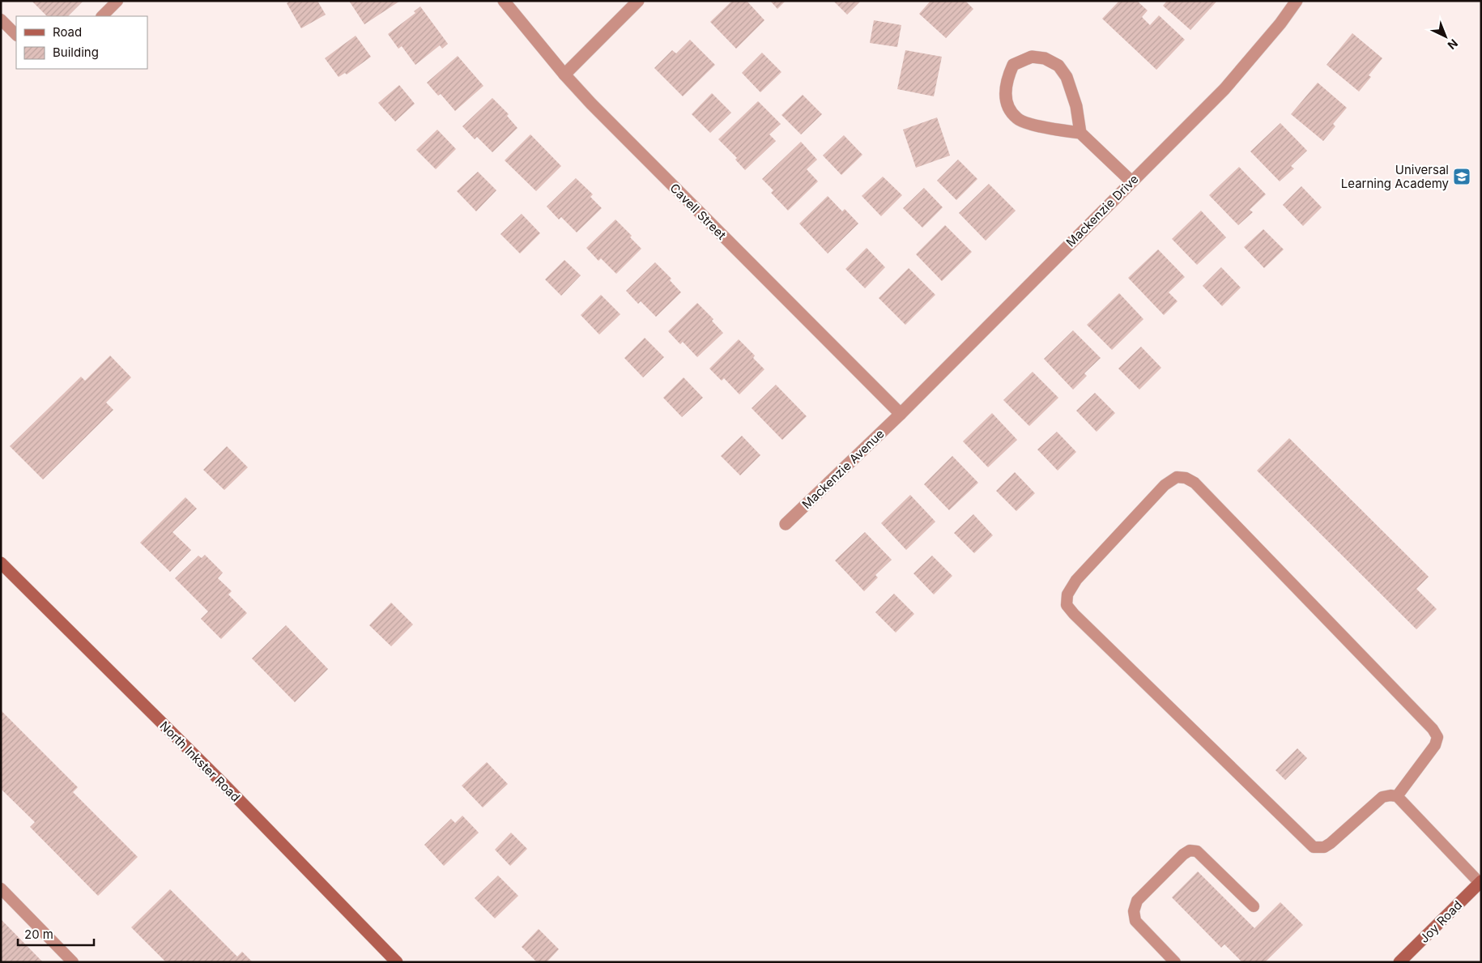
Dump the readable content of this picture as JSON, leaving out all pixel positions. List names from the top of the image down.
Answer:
{
  "streets": {
    "main road": ["North Inkster Road", "Joy Road"],
    "street": ["Mackenzie Drive", "Cavell Street", "Mackenzie Avenue"]
  },
  "crossings": [
    ["Mackenzie Drive", "Cavell Street"],
    ["Mackenzie Drive", "Mackenzie Avenue"],
    ["Cavell Street", "Mackenzie Avenue"]
  ],
  "places": {
    "school or university": ["Universal Learning Academy"]
  },
  "legend": ["Road", "Building"],
  "scale_bar": "20 m",
  "north": "bottom right"
}
